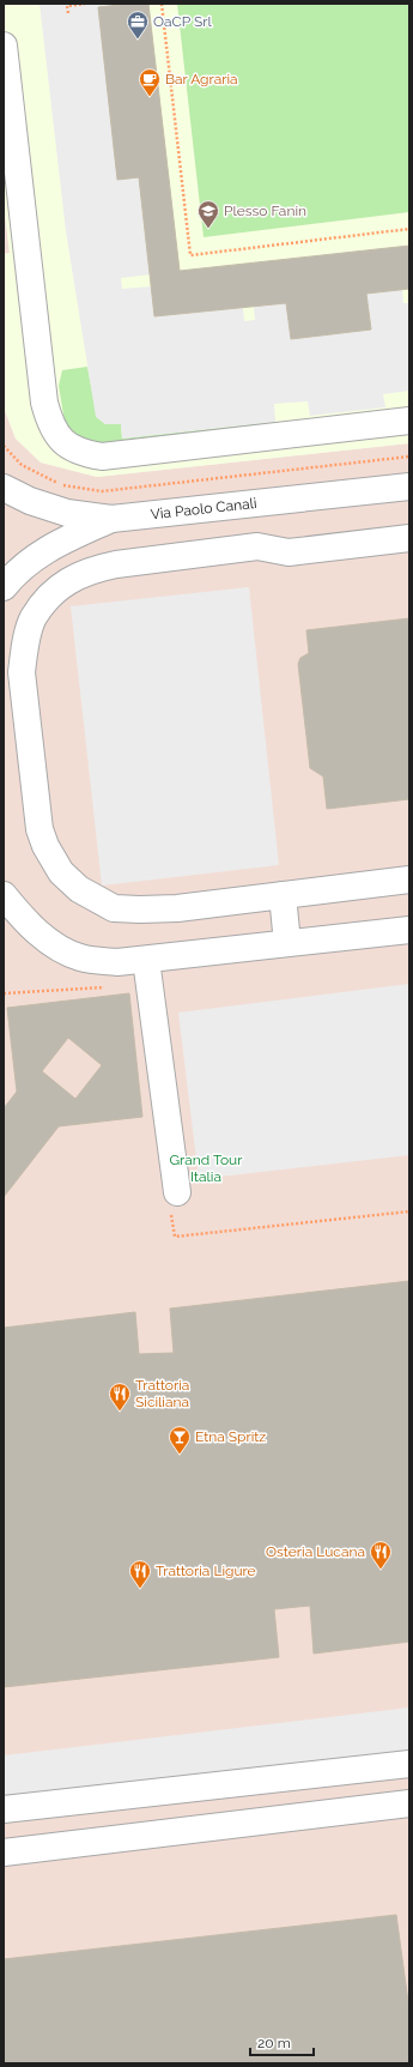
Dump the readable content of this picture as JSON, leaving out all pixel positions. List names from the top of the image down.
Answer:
{
  "streets": {
    "lane": ["Via Paolo Canali"]
  },
  "parks": ["Grand Tour Italia"],
  "places": {
    "office": ["OaCP Srl"],
    "cafe": ["Bar Agraria"],
    "school or university": ["Plesso Fanin"],
    "restaurant": ["Trattoria Siciliana", "Osteria Lucana", "Trattoria Ligure"],
    "bar": ["Etna Spritz"]
  },
  "scale_bar": "20 m"
}
